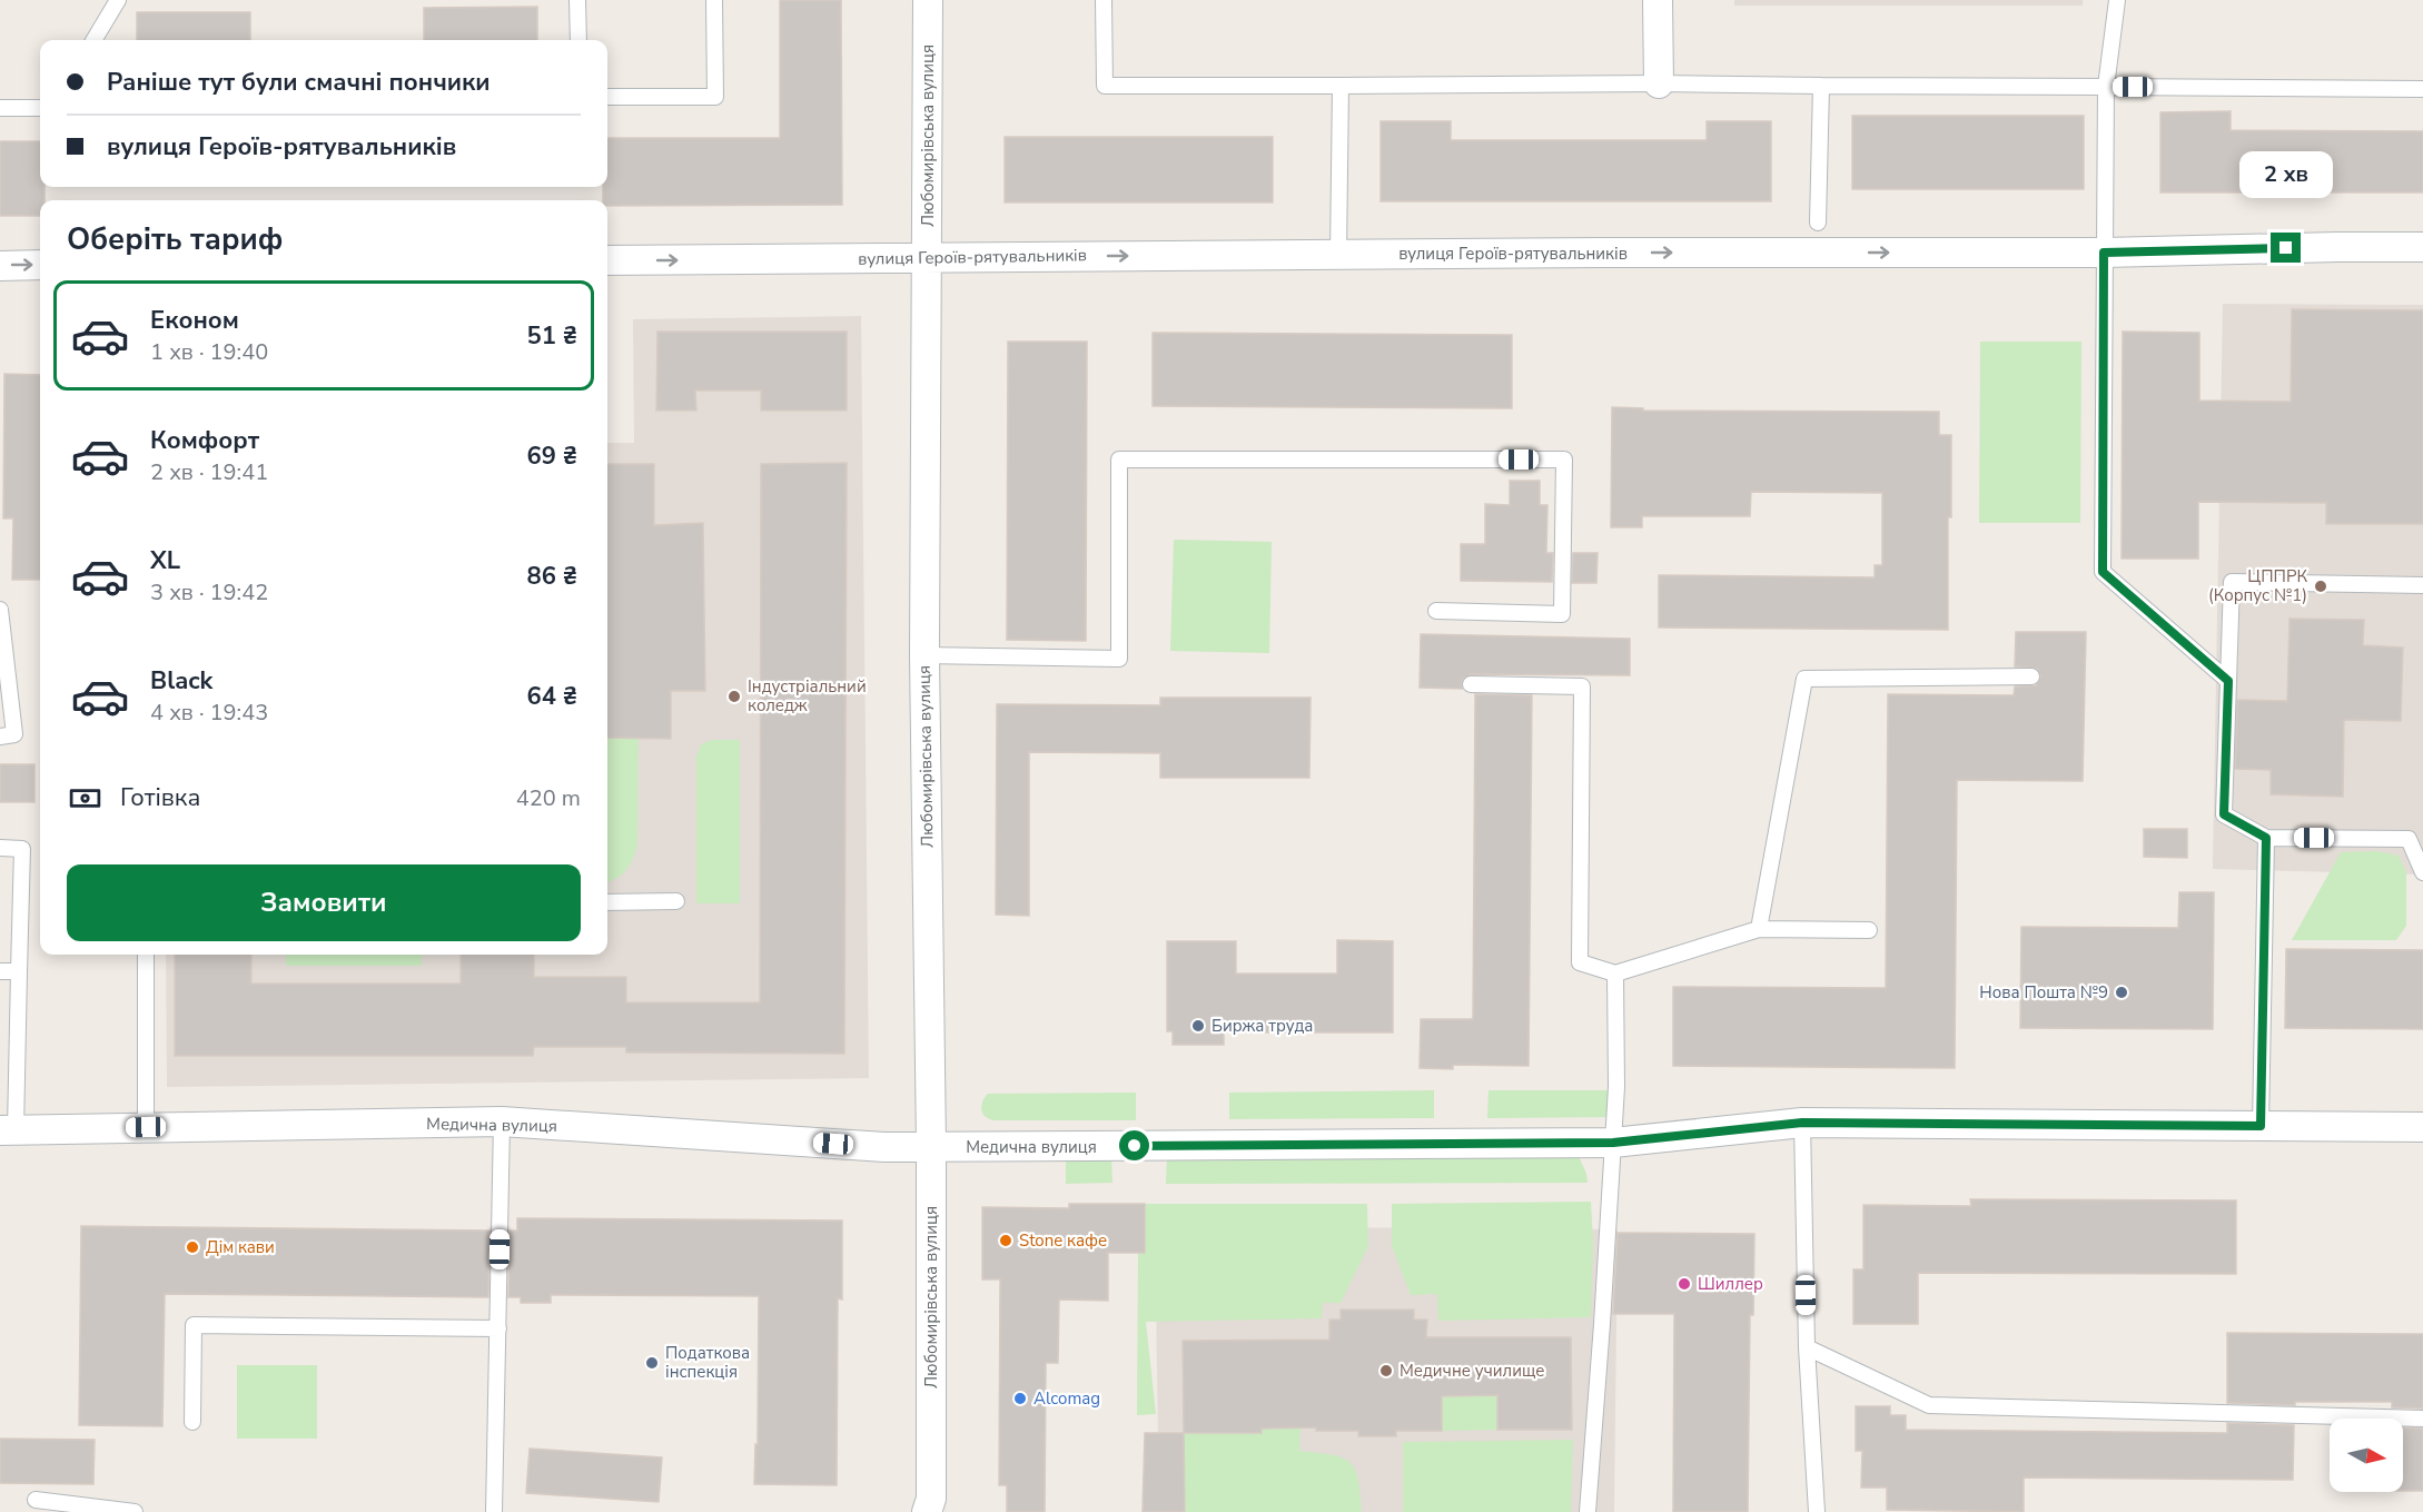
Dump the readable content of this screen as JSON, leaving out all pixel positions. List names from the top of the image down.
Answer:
{
  "streets": {
    "street": ["Любомирівська вулиця", "вулиця Героїв-рятувальників", "Медична вулиця"]
  },
  "crossings": [
    ["Любомирівська вулиця", "вулиця Героїв-рятувальників"],
    ["Любомирівська вулиця", "Медична вулиця"]
  ],
  "one_way": ["вулиця Героїв-рятувальників"],
  "places": [
    "ЦППРК (Корпус №1)",
    "Індустріальний коледж",
    "Нова Пошта №9",
    "Биржа труда",
    "Stone кафе",
    "Дiм кави",
    "Шиллер",
    "Податкова інспекція",
    "Медичне училище",
    "Alcomag"
  ],
  "north": "right",
  "page": {
    "banner": ["Раніше тут були смачні пончики", "вулиця Героїв-рятувальників"],
    "bubble": "2 хв",
    "heading": "Оберіть тариф",
    "list": [
      {
        "name": "Економ",
        "note": "1 хв · 19:40",
        "value": "51 ₴"
      },
      {
        "name": "Комфорт",
        "note": "2 хв · 19:41",
        "value": "69 ₴"
      },
      {
        "name": "XL",
        "note": "3 хв · 19:42",
        "value": "86 ₴"
      },
      {
        "name": "Black",
        "note": "4 хв · 19:43",
        "value": "64 ₴"
      }
    ],
    "pay": ["Готівка", "420 m"],
    "buttons": "Замовити"
  }
}
